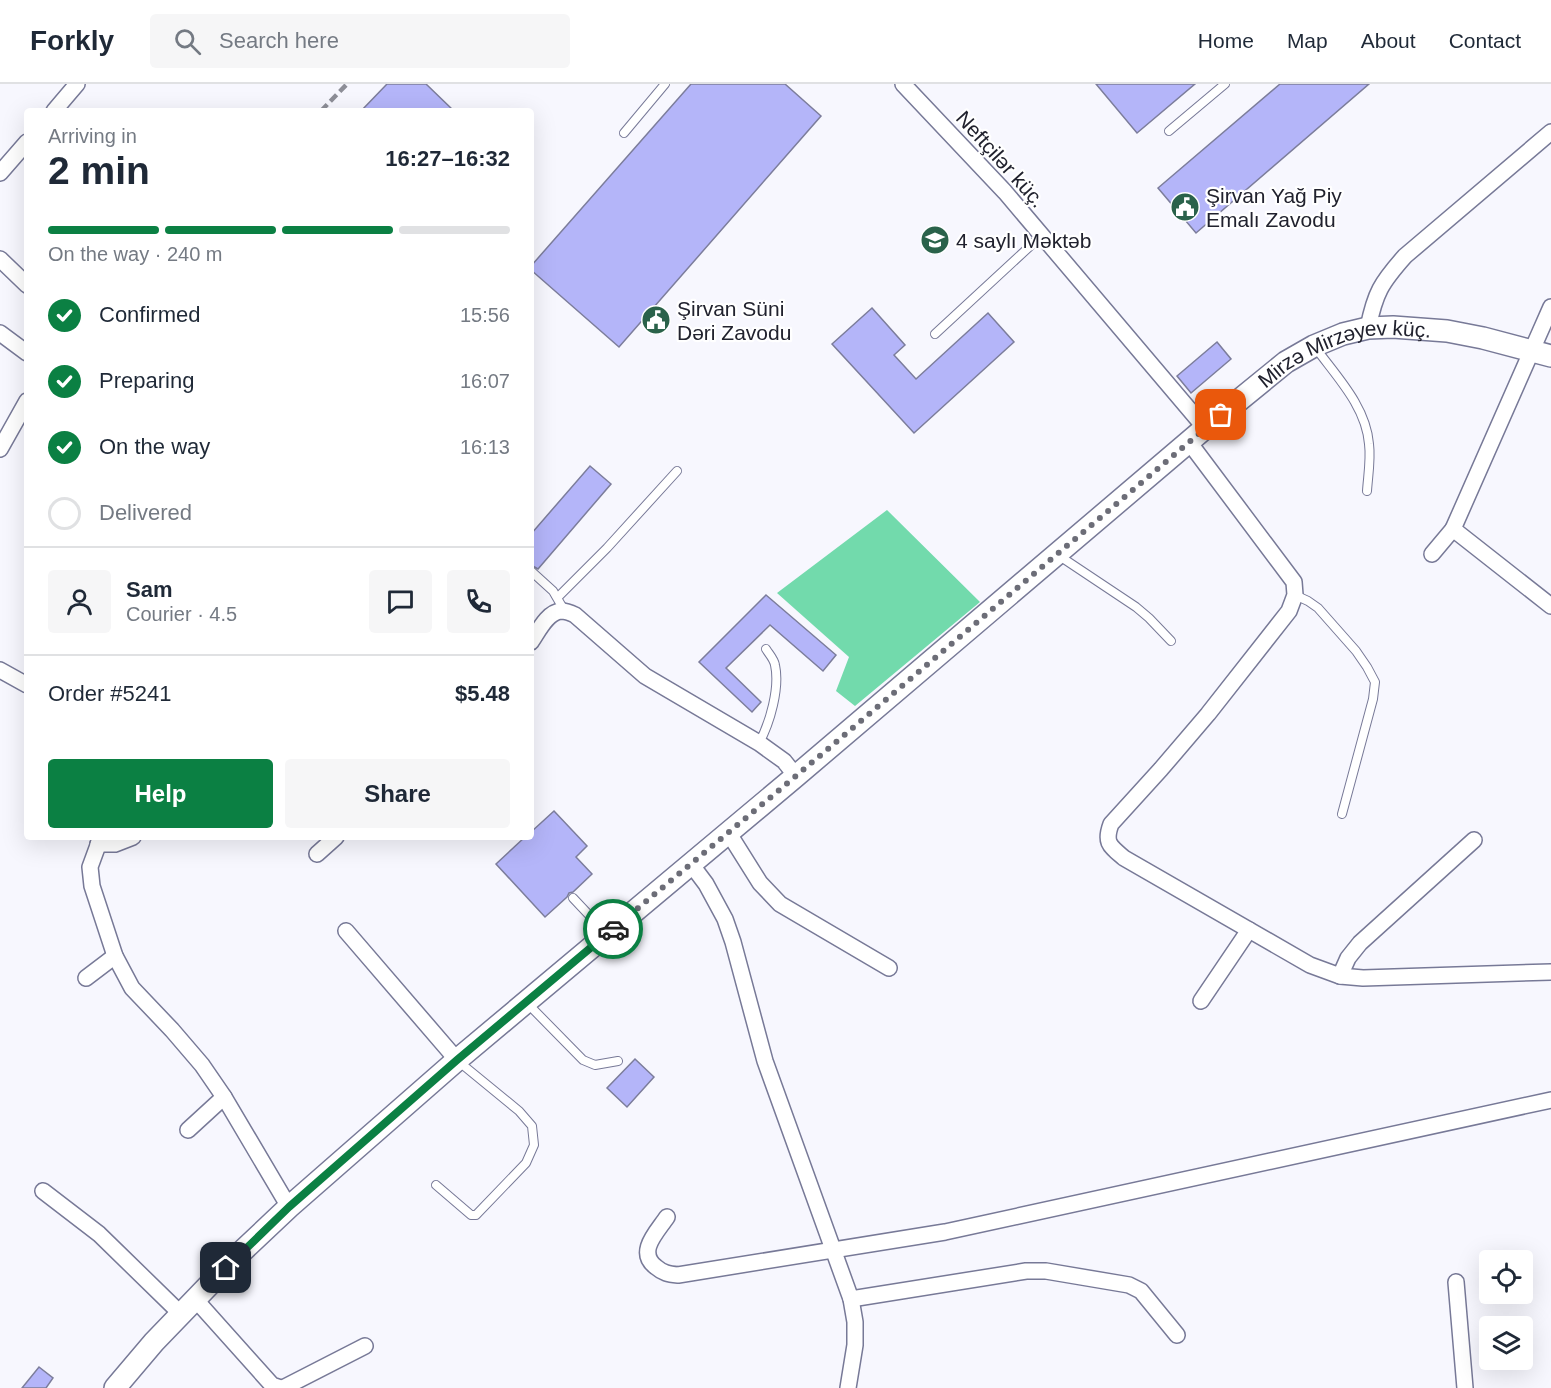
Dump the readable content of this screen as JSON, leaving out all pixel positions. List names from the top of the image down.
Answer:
{
  "streets": {
    "main road": ["Mirzə Mirzəyev küç."],
    "street": ["Neftçilər küç."]
  },
  "crossings": [
    ["Neftçilər küç.", "Mirzə Mirzəyev küç."]
  ],
  "places": {
    "public building": ["Şirvan Yağ Piy Emalı Zavodu", "Şirvan Süni Dəri Zavodu"],
    "school or university": ["4 saylı Məktəb"]
  },
  "page": {
    "header": "Forkly",
    "search": "Search here",
    "nav": [
      "Home",
      "Map",
      "About",
      "Contact"
    ],
    "heading": ["2 min", "Arriving in", "16:27–16:32"],
    "panel": [
      "Sam",
      "Courier · 4.5",
      "Order #5241",
      "$5.48"
    ],
    "bar": "On the way · 240 m",
    "list": [
      ["Confirmed", "15:56"],
      ["Preparing", "16:07"],
      ["On the way", "16:13"],
      "Delivered"
    ],
    "buttons": ["Help", "Share"]
  }
}
